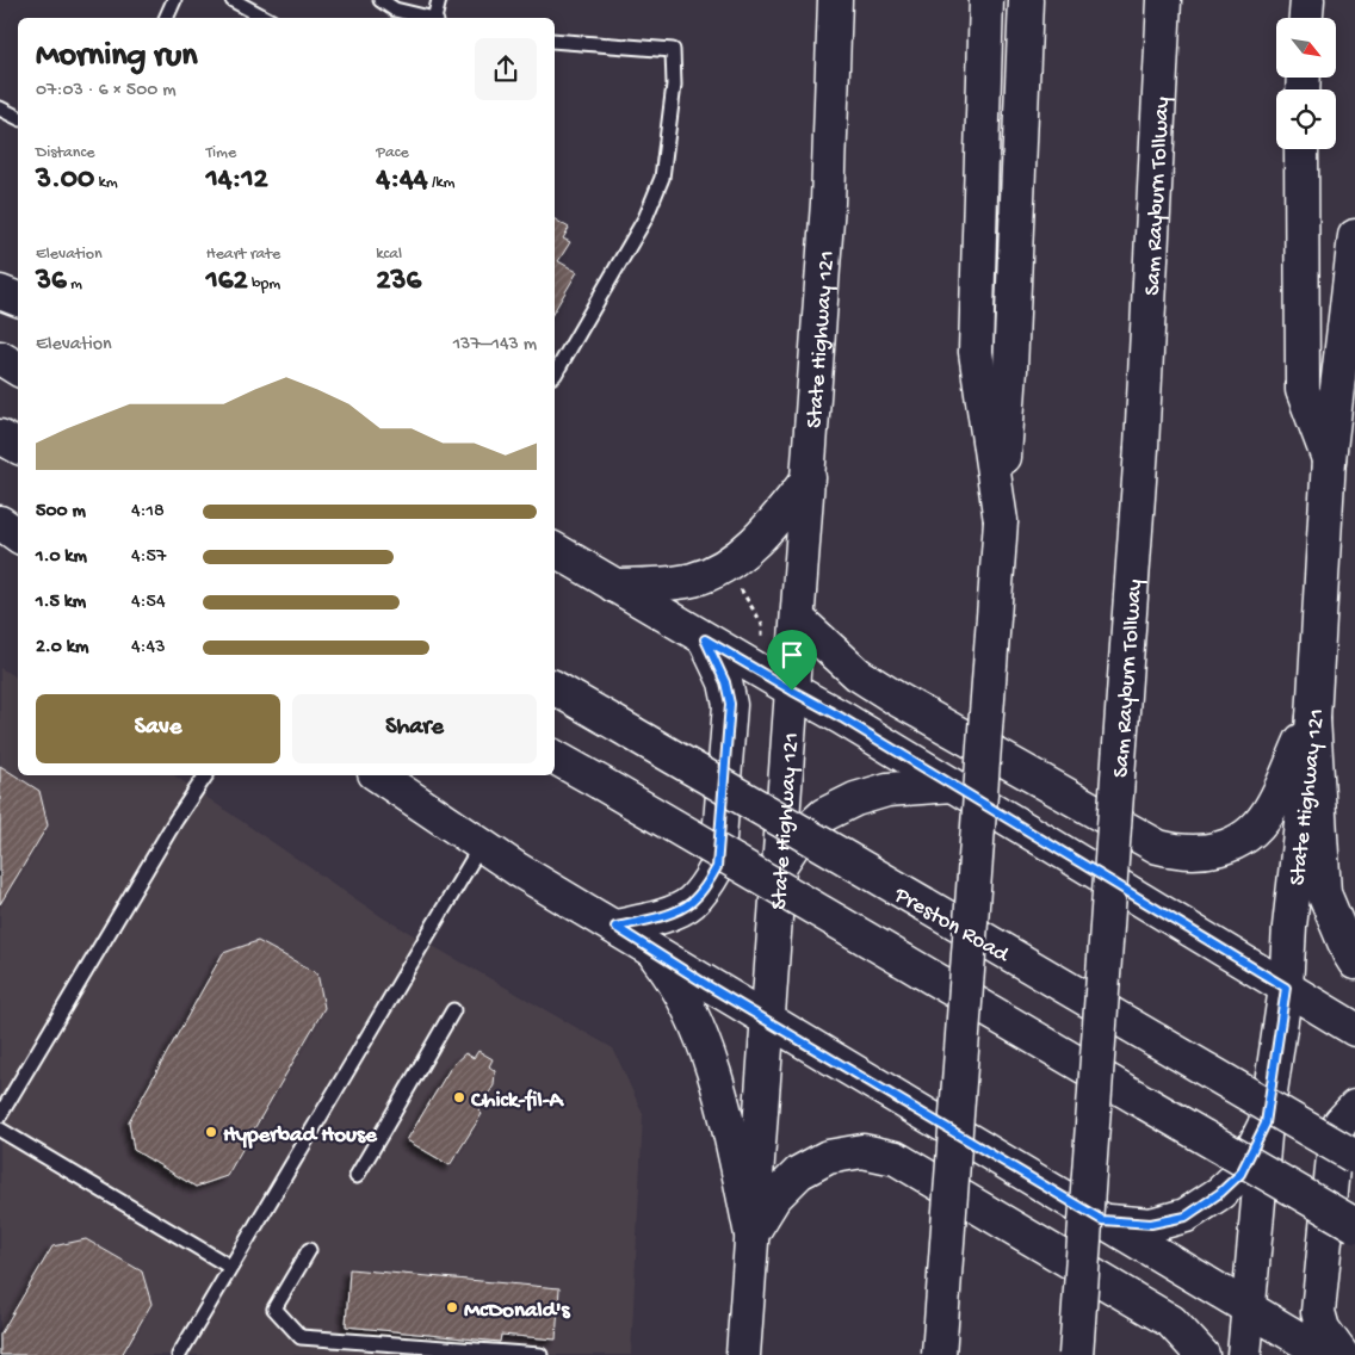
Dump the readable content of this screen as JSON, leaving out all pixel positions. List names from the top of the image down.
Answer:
{
  "streets": {
    "main road": ["Sam Rayburn Tollway", "State Highway 121", "Preston Road"]
  },
  "places": ["Chick-fil-A", "Hyperbad House", "McDonald's"],
  "north": "bottom right",
  "page": {
    "heading": ["Morning run", "07:03 · 6 × 500 m"],
    "stats": [
      ["Distance", "3.00 km"],
      ["Time", "14:12"],
      ["Pace", "4:44 /km"],
      ["Elevation", "36 m"],
      ["Heart rate", "162 bpm"],
      ["kcal", "236"]
    ],
    "chart": ["Elevation", "137–143 m"],
    "list": [
      {
        "name": "500 m",
        "note": "4:18"
      },
      {
        "name": "1.0 km",
        "note": "4:57"
      },
      {
        "name": "1.5 km",
        "note": "4:54"
      },
      {
        "name": "2.0 km",
        "note": "4:43"
      }
    ],
    "buttons": ["Save", "Share"]
  }
}
